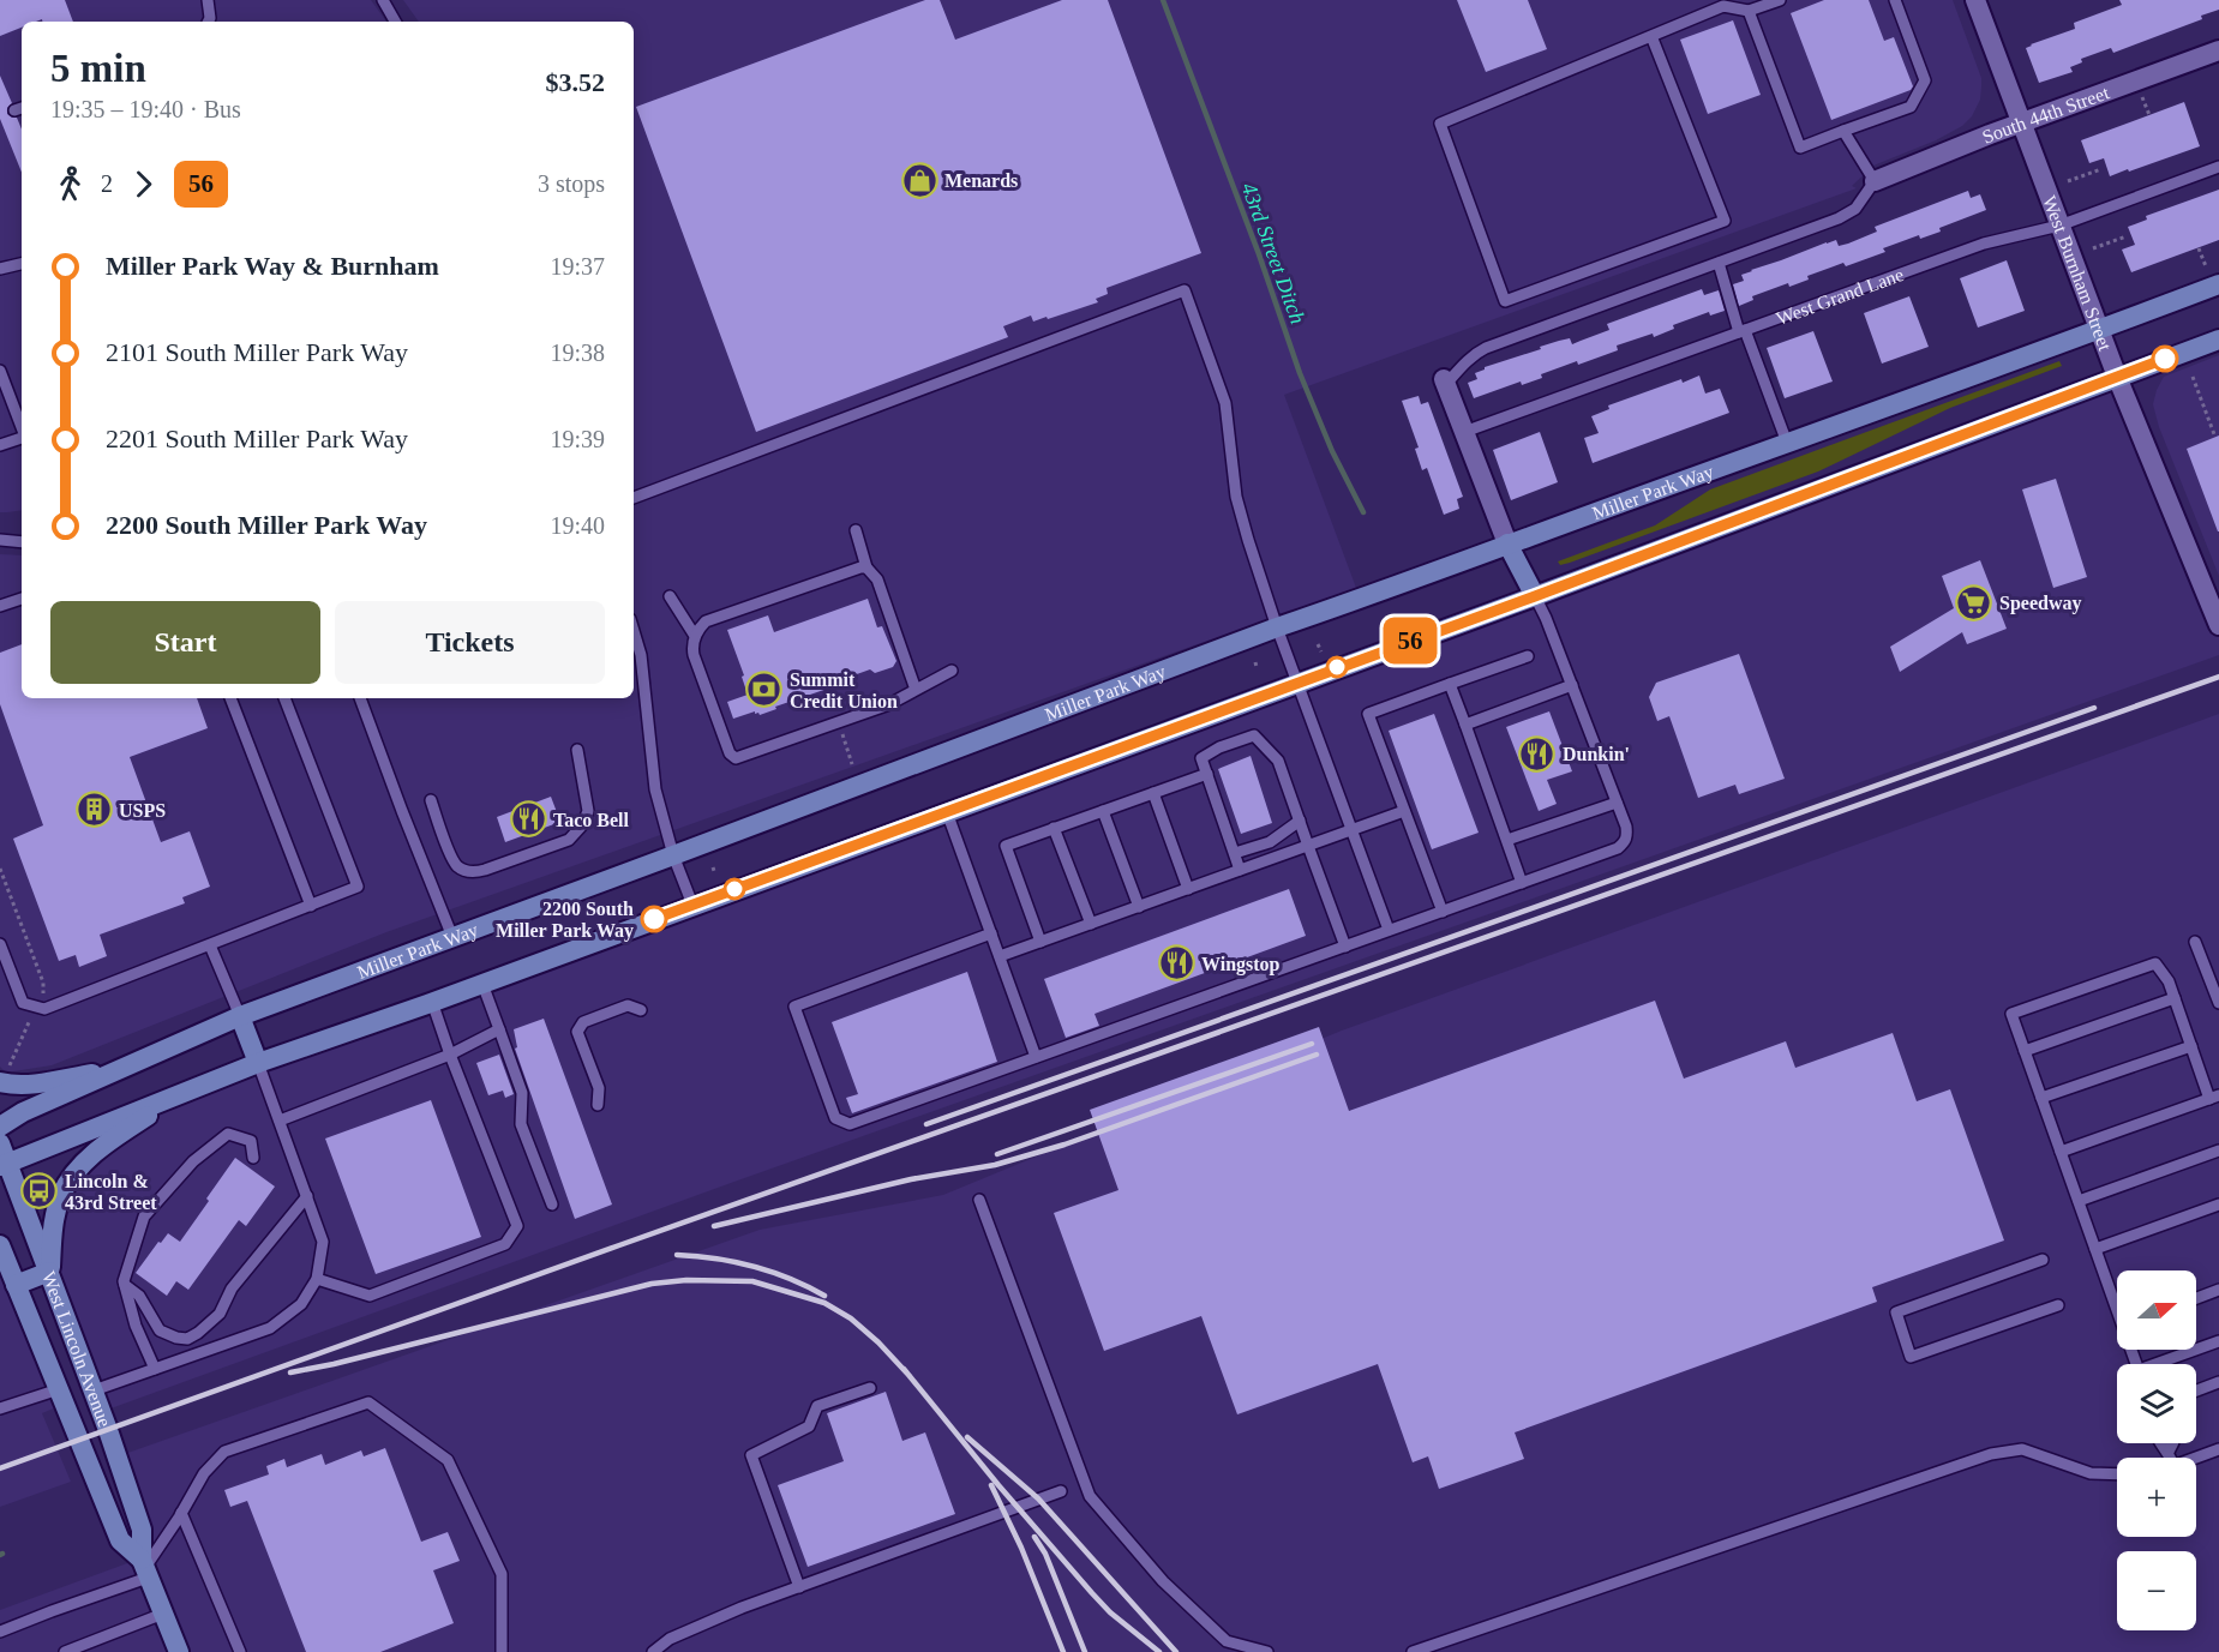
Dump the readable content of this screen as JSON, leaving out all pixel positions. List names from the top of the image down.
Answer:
{
  "streets": {
    "main road": ["Miller Park Way", "West Lincoln Avenue"],
    "street": ["South 44th Street", "West Burnham Street"],
    "lane": ["West Grand Lane"]
  },
  "crossings": [
    ["South 44th Street", "West Burnham Street"],
    ["West Burnham Street", "West Grand Lane"],
    ["West Burnham Street", "Miller Park Way"]
  ],
  "water": ["43rd Street Ditch"],
  "places": {
    "shop": ["Menards"],
    "supermarket": ["Speedway"],
    "bank": ["Summit Credit Union"],
    "restaurant": ["Dunkin'", "Taco Bell", "Wingstop"],
    "building": ["USPS"],
    "other": ["2200 South Miller Park Way"],
    "bus stop": ["Lincoln & 43rd Street"]
  },
  "lines": ["bus line 56"],
  "north": "right",
  "page": {
    "on_map": "56",
    "heading": ["5 min", "19:35 – 19:40 · Bus", "$3.52"],
    "legs": ["2", "56", "3 stops"],
    "list": [
      {
        "name": "Miller Park Way & Burnham",
        "value": "19:37"
      },
      {
        "name": "2101 South Miller Park Way",
        "value": "19:38"
      },
      {
        "name": "2201 South Miller Park Way",
        "value": "19:39"
      },
      {
        "name": "2200 South Miller Park Way",
        "value": "19:40"
      }
    ],
    "buttons": ["Start", "Tickets"],
    "map_buttons": ["+", "−"]
  }
}
